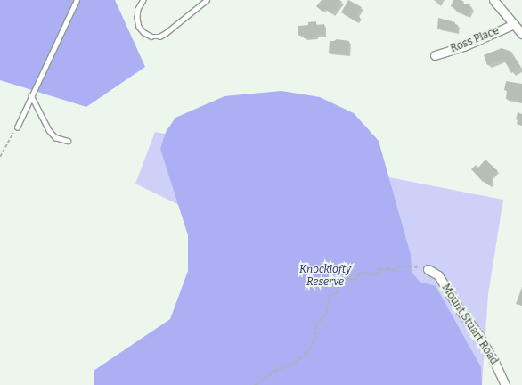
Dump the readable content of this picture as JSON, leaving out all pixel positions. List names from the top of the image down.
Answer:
{
  "streets": {
    "street": ["Ross Place", "Mount Stuart Road"]
  },
  "parks": ["Knocklofty Reserve"]
}
